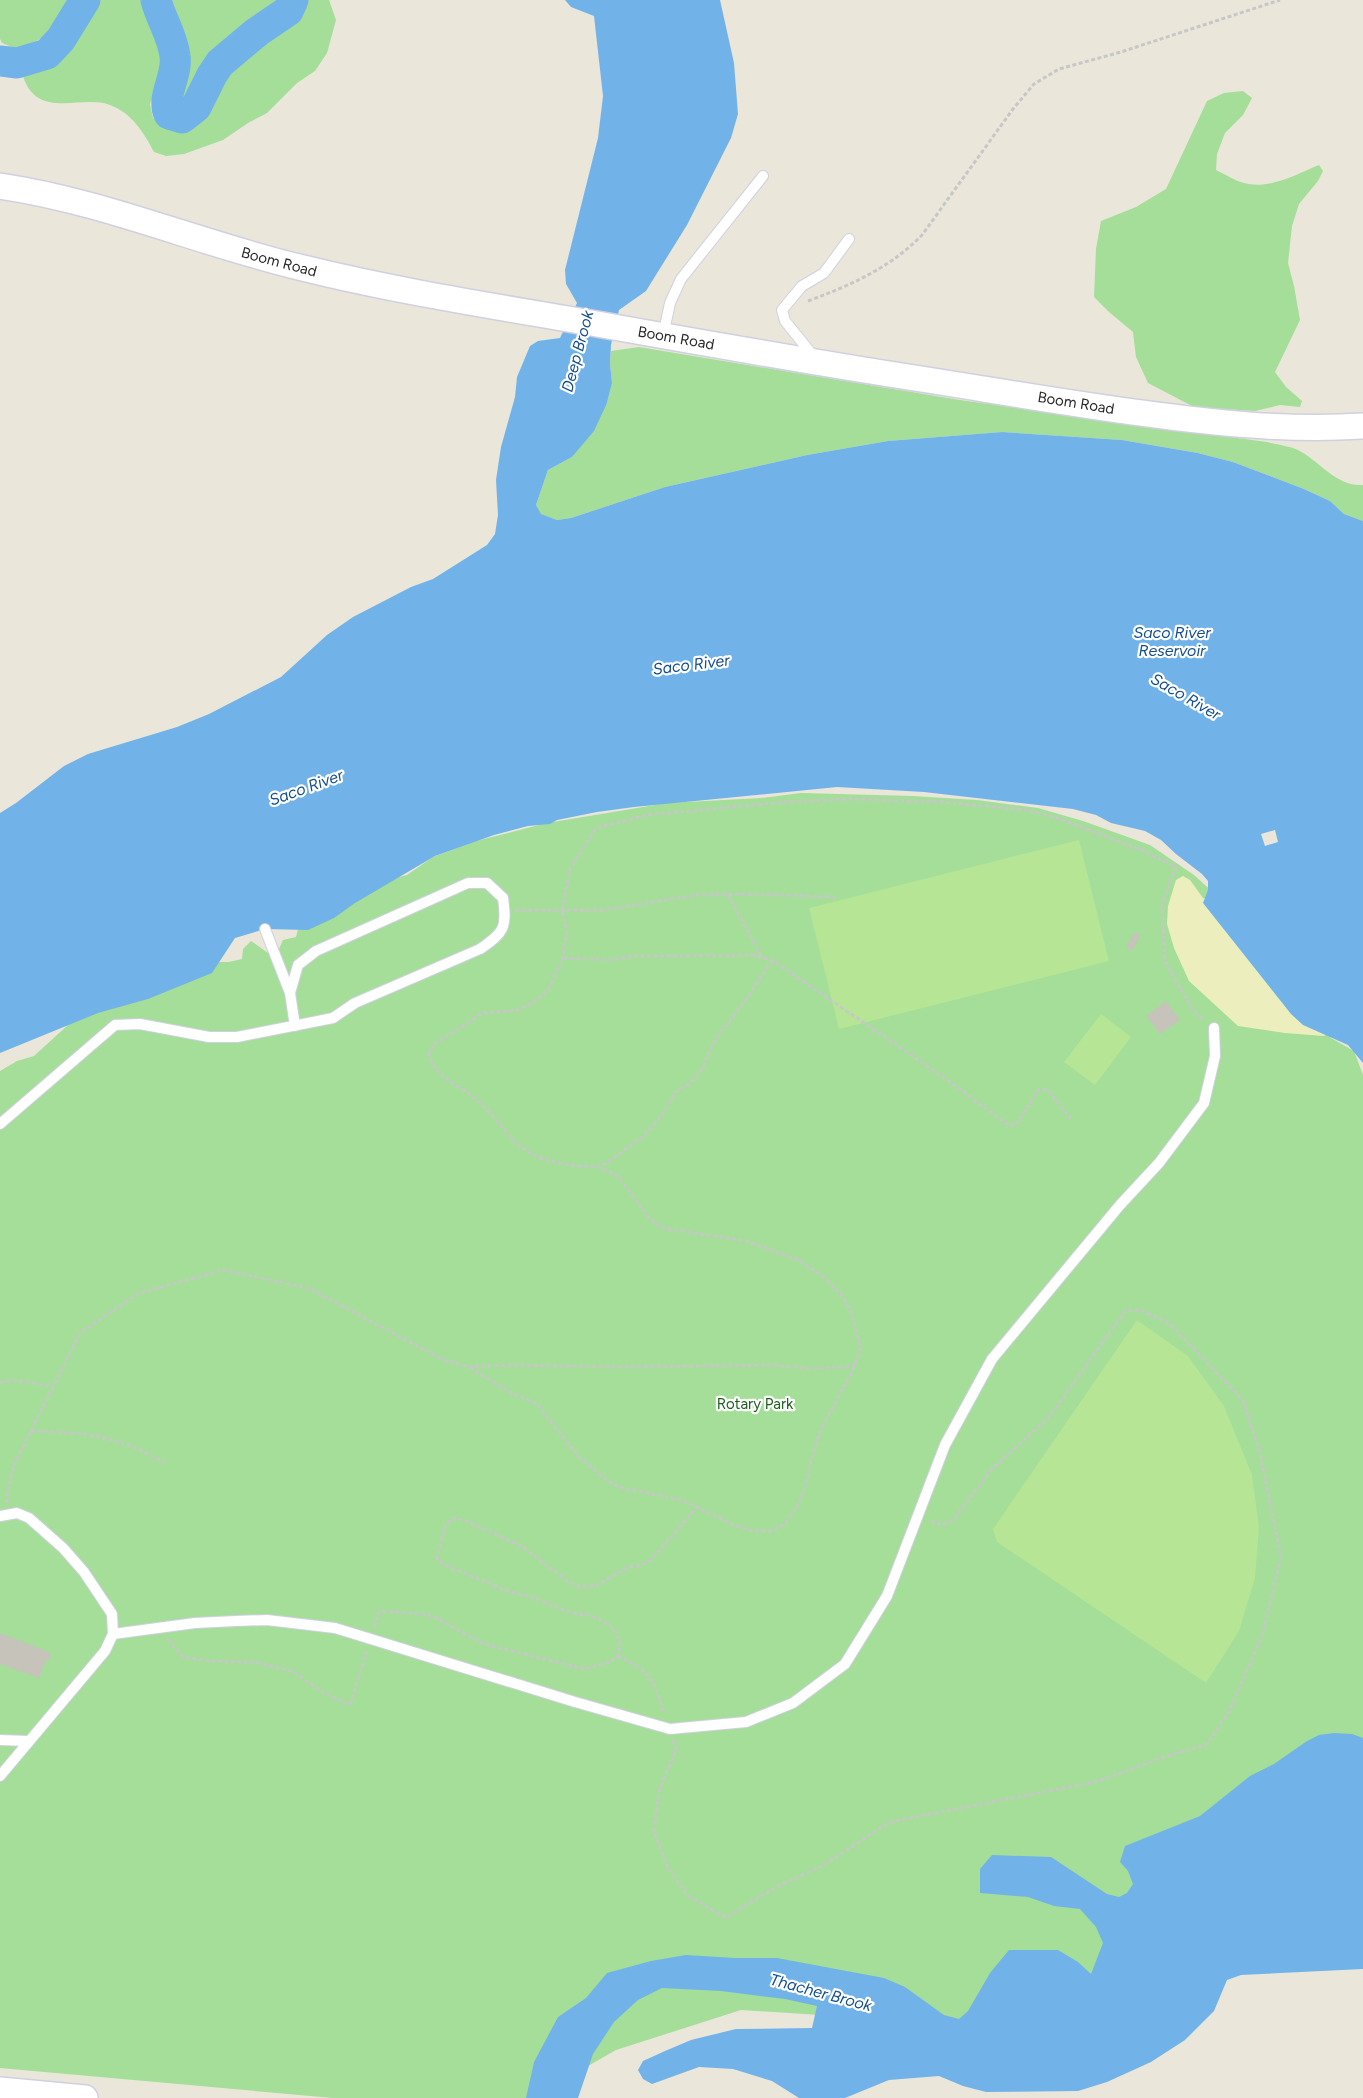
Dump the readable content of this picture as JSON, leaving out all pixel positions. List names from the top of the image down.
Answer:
{
  "streets": {
    "street": ["Boom Road"]
  },
  "water": [
    "Deep Brook",
    "Saco River Reservoir",
    "Saco River",
    "Thacher Brook"
  ],
  "parks": ["Rotary Park"]
}
